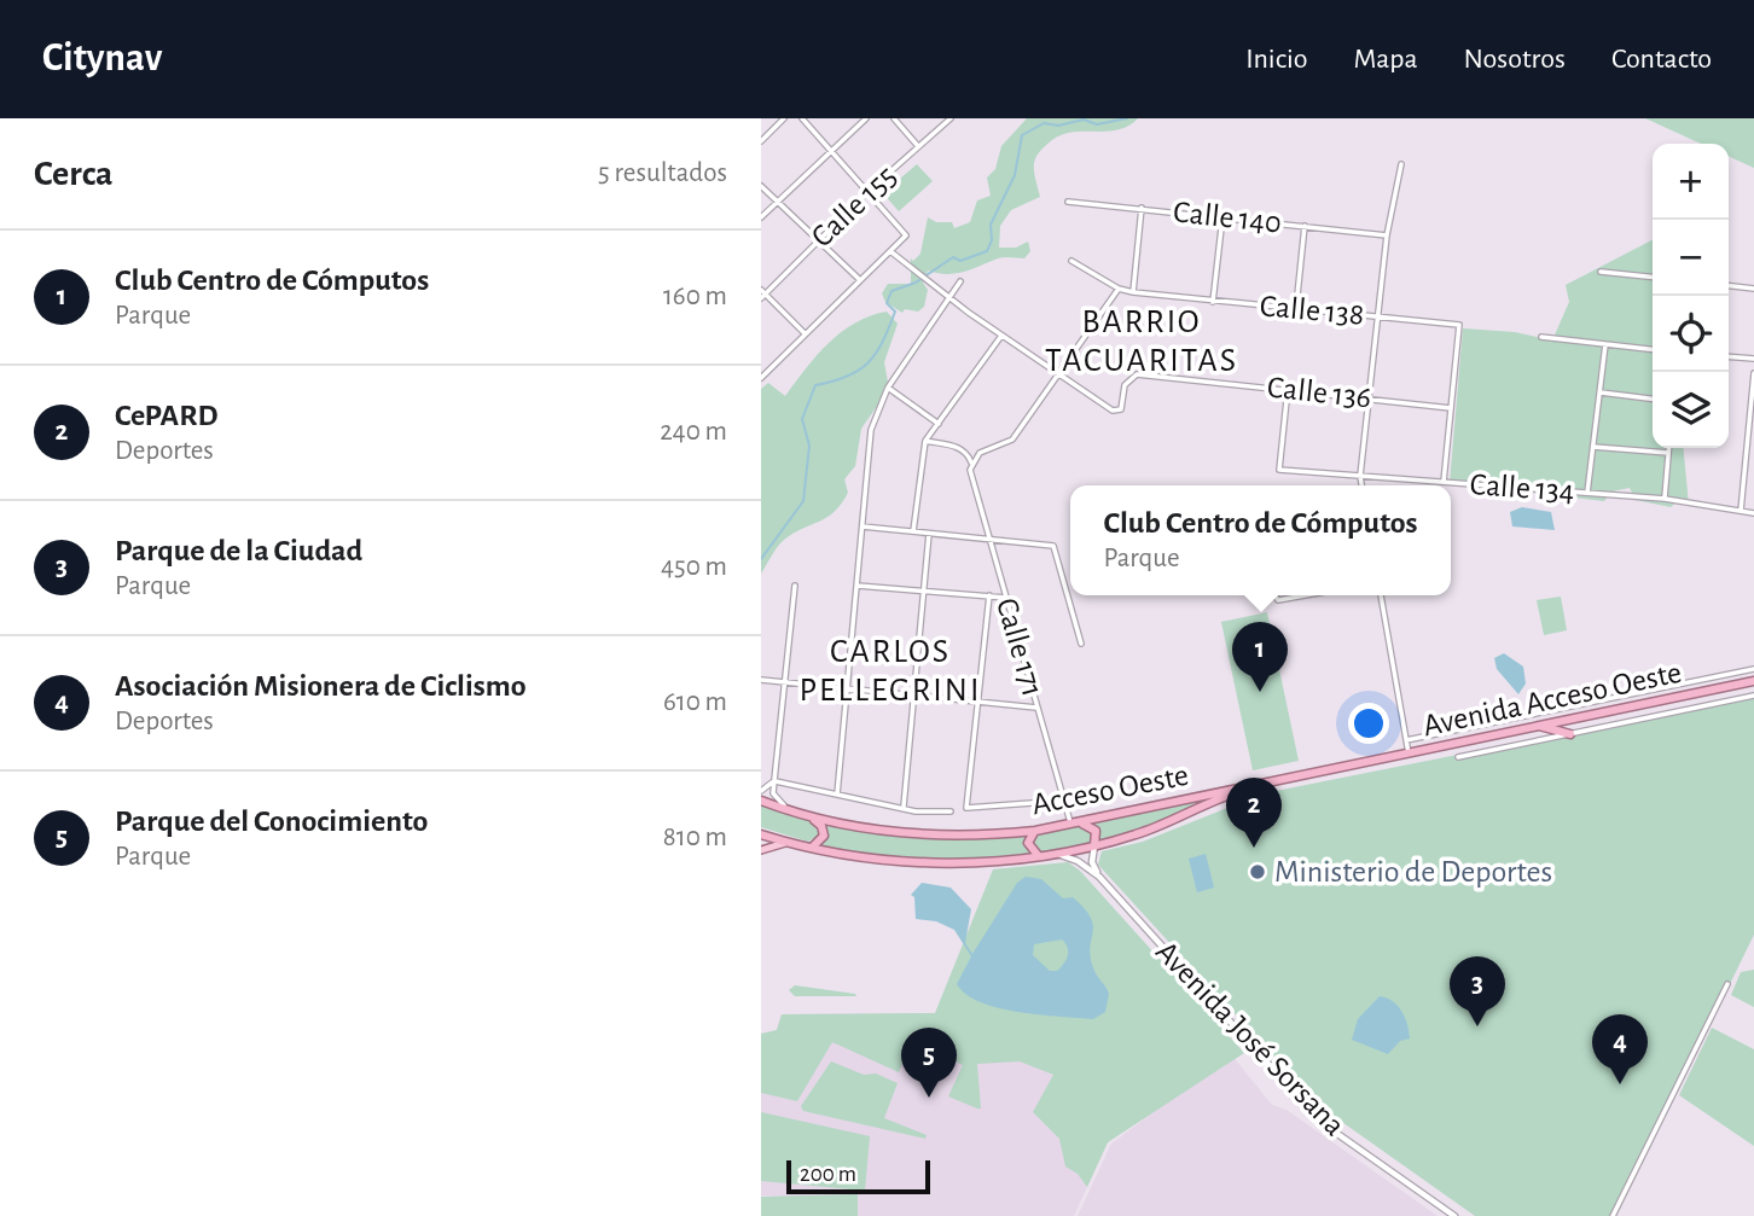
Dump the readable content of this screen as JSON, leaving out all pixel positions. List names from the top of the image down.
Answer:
{
  "streets": {
    "highway": ["Avenida Acceso Oeste", "Acceso Oeste"],
    "street": [
      "Calle 155",
      "Calle 140",
      "Calle 138",
      "Calle 136",
      "Calle 134",
      "Calle 171",
      "Avenida José Sorsana"
    ]
  },
  "crossings": [
    ["Calle 138", "Calle 136"],
    ["Calle 136", "Calle 134"],
    ["Calle 171", "Acceso Oeste"],
    ["Avenida Acceso Oeste", "Acceso Oeste"],
    ["Acceso Oeste", "Avenida José Sorsana"]
  ],
  "districts": ["BARRIO TACUARITAS", "CARLOS PELLEGRINI"],
  "places": ["Ministerio de Deportes"],
  "scale_bar": "200 m",
  "page": {
    "header": "Citynav",
    "nav": [
      "Inicio",
      "Mapa",
      "Nosotros",
      "Contacto"
    ],
    "heading": ["Cerca", "5 resultados"],
    "map_buttons": ["+", "−"],
    "list": [
      {
        "mark": "1",
        "name": "Club Centro de Cómputos",
        "note": "Parque",
        "value": "160 m"
      },
      {
        "mark": "2",
        "name": "CePARD",
        "note": "Deportes",
        "value": "240 m"
      },
      {
        "mark": "3",
        "name": "Parque de la Ciudad",
        "note": "Parque",
        "value": "450 m"
      },
      {
        "mark": "4",
        "name": "Asociación Misionera de Ciclismo",
        "note": "Deportes",
        "value": "610 m"
      },
      {
        "mark": "5",
        "name": "Parque del Conocimiento",
        "note": "Parque",
        "value": "810 m"
      }
    ],
    "popup": ["Club Centro de Cómputos", "Parque"],
    "pins": [
      "1",
      "2",
      "3",
      "4",
      "5"
    ],
    "scale": "200 m"
  }
}
